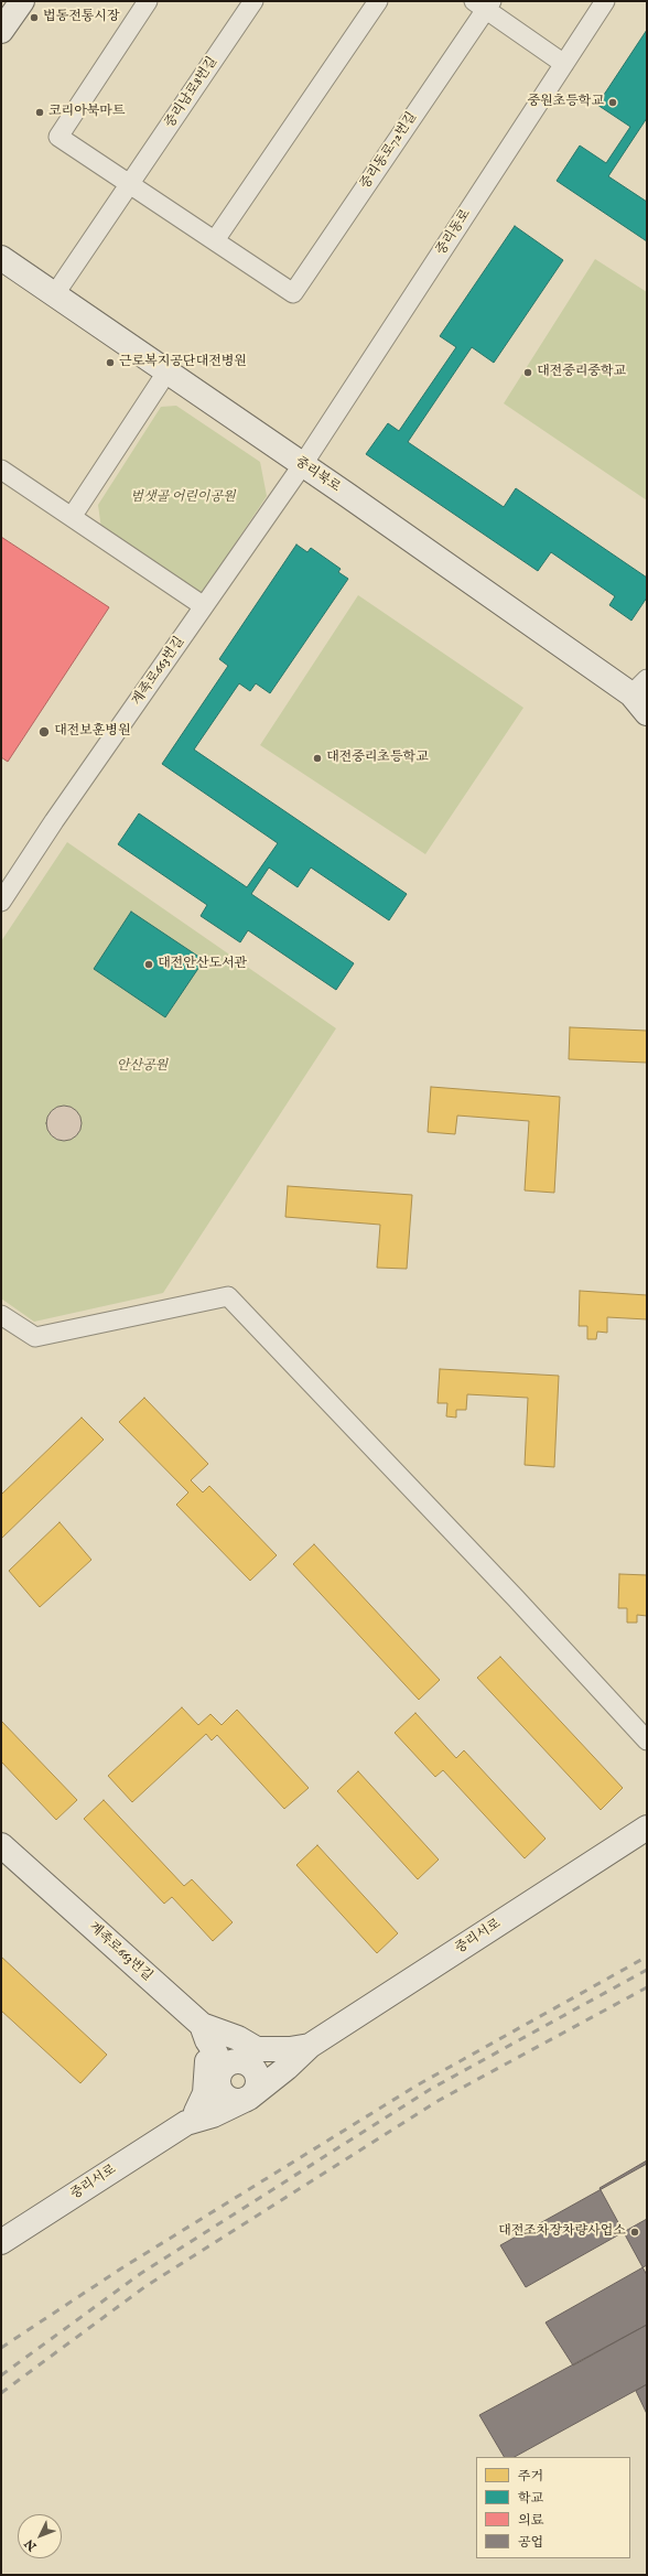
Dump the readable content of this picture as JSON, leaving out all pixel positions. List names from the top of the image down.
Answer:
{
  "streets": {
    "main road": ["중리북로", "계족로663번길", "중리서로"],
    "street": ["중리남로8번길", "중리동로72번길", "중리동로"]
  },
  "crossings": [
    ["중리남로8번길", "중리북로"],
    ["중리동로72번길", "중리동로"],
    ["중리동로", "중리북로"],
    ["중리동로", "계족로663번길"],
    ["중리북로", "계족로663번길"]
  ],
  "parks": ["범샛골 어린이공원", "안산공원"],
  "places": [
    "법동전통시장",
    "중원초등학교",
    "코리아북마트",
    "근로복지공단대전병원",
    "대전중리중학교",
    "대전보훈병원",
    "대전중리초등학교",
    "대전안산도서관",
    "대전조차장차량사업소"
  ],
  "legend": [
    "주거",
    "학교",
    "의료",
    "공업"
  ],
  "north": "bottom left"
}
